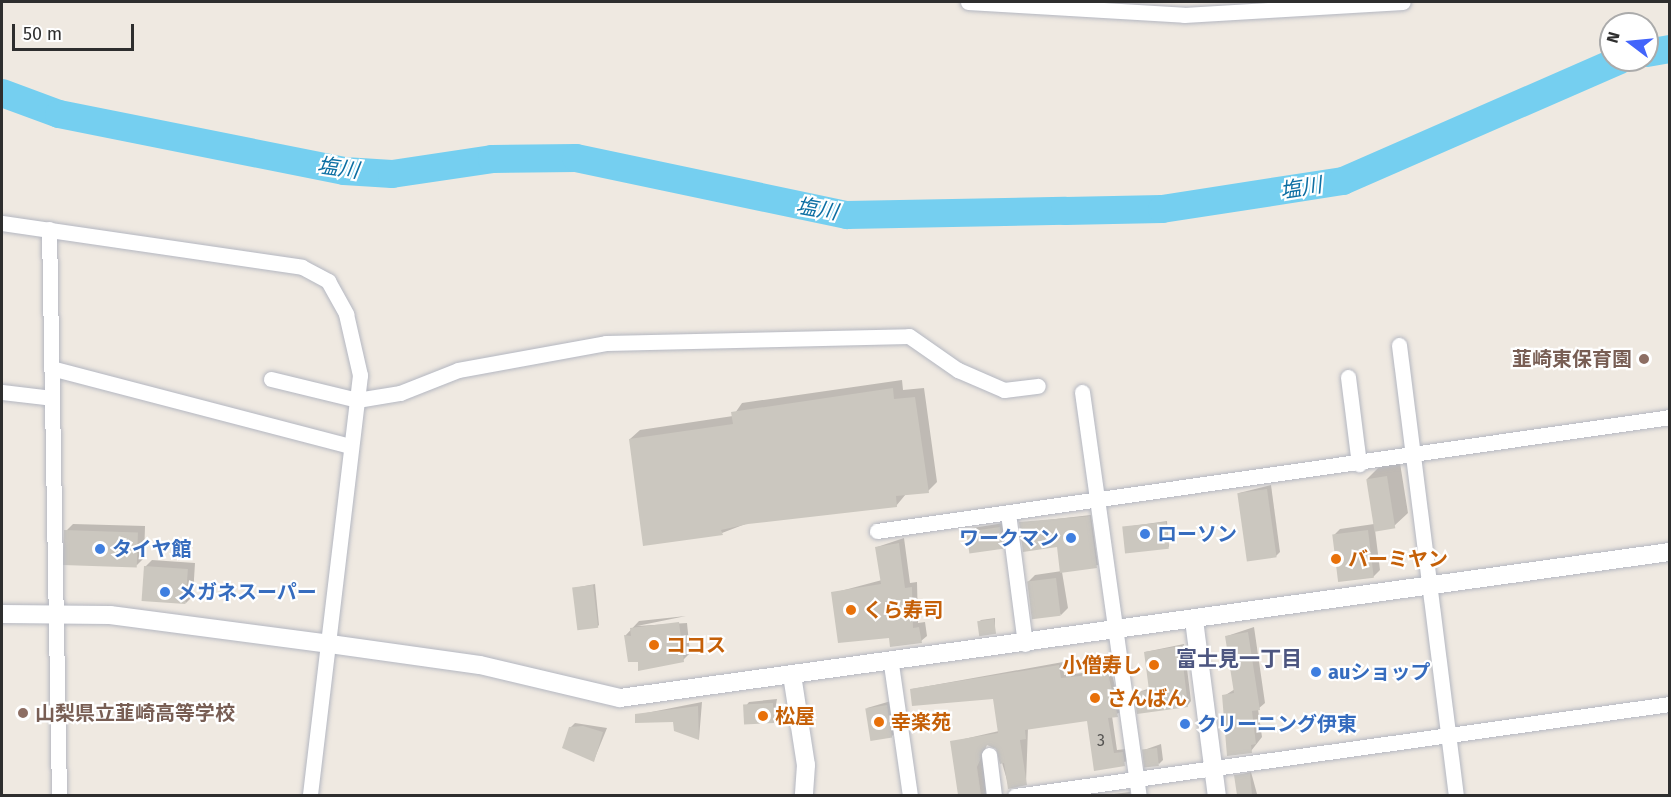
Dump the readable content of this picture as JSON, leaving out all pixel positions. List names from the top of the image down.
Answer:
{
  "districts": ["富士見一丁目"],
  "water": ["塩川"],
  "places": [
    "韮崎東保育園",
    "ローソン",
    "ワークマン",
    "タイヤ館",
    "バーミヤン",
    "メガネスーパー",
    "くら寿司",
    "ココス",
    "小僧寿し",
    "auショップ",
    "さんばん",
    "山梨県立韮崎高等学校",
    "松屋",
    "幸楽苑",
    "クリーニング伊東"
  ],
  "house_numbers": ["3"],
  "scale_bar": "50 m",
  "north": "left"
}
